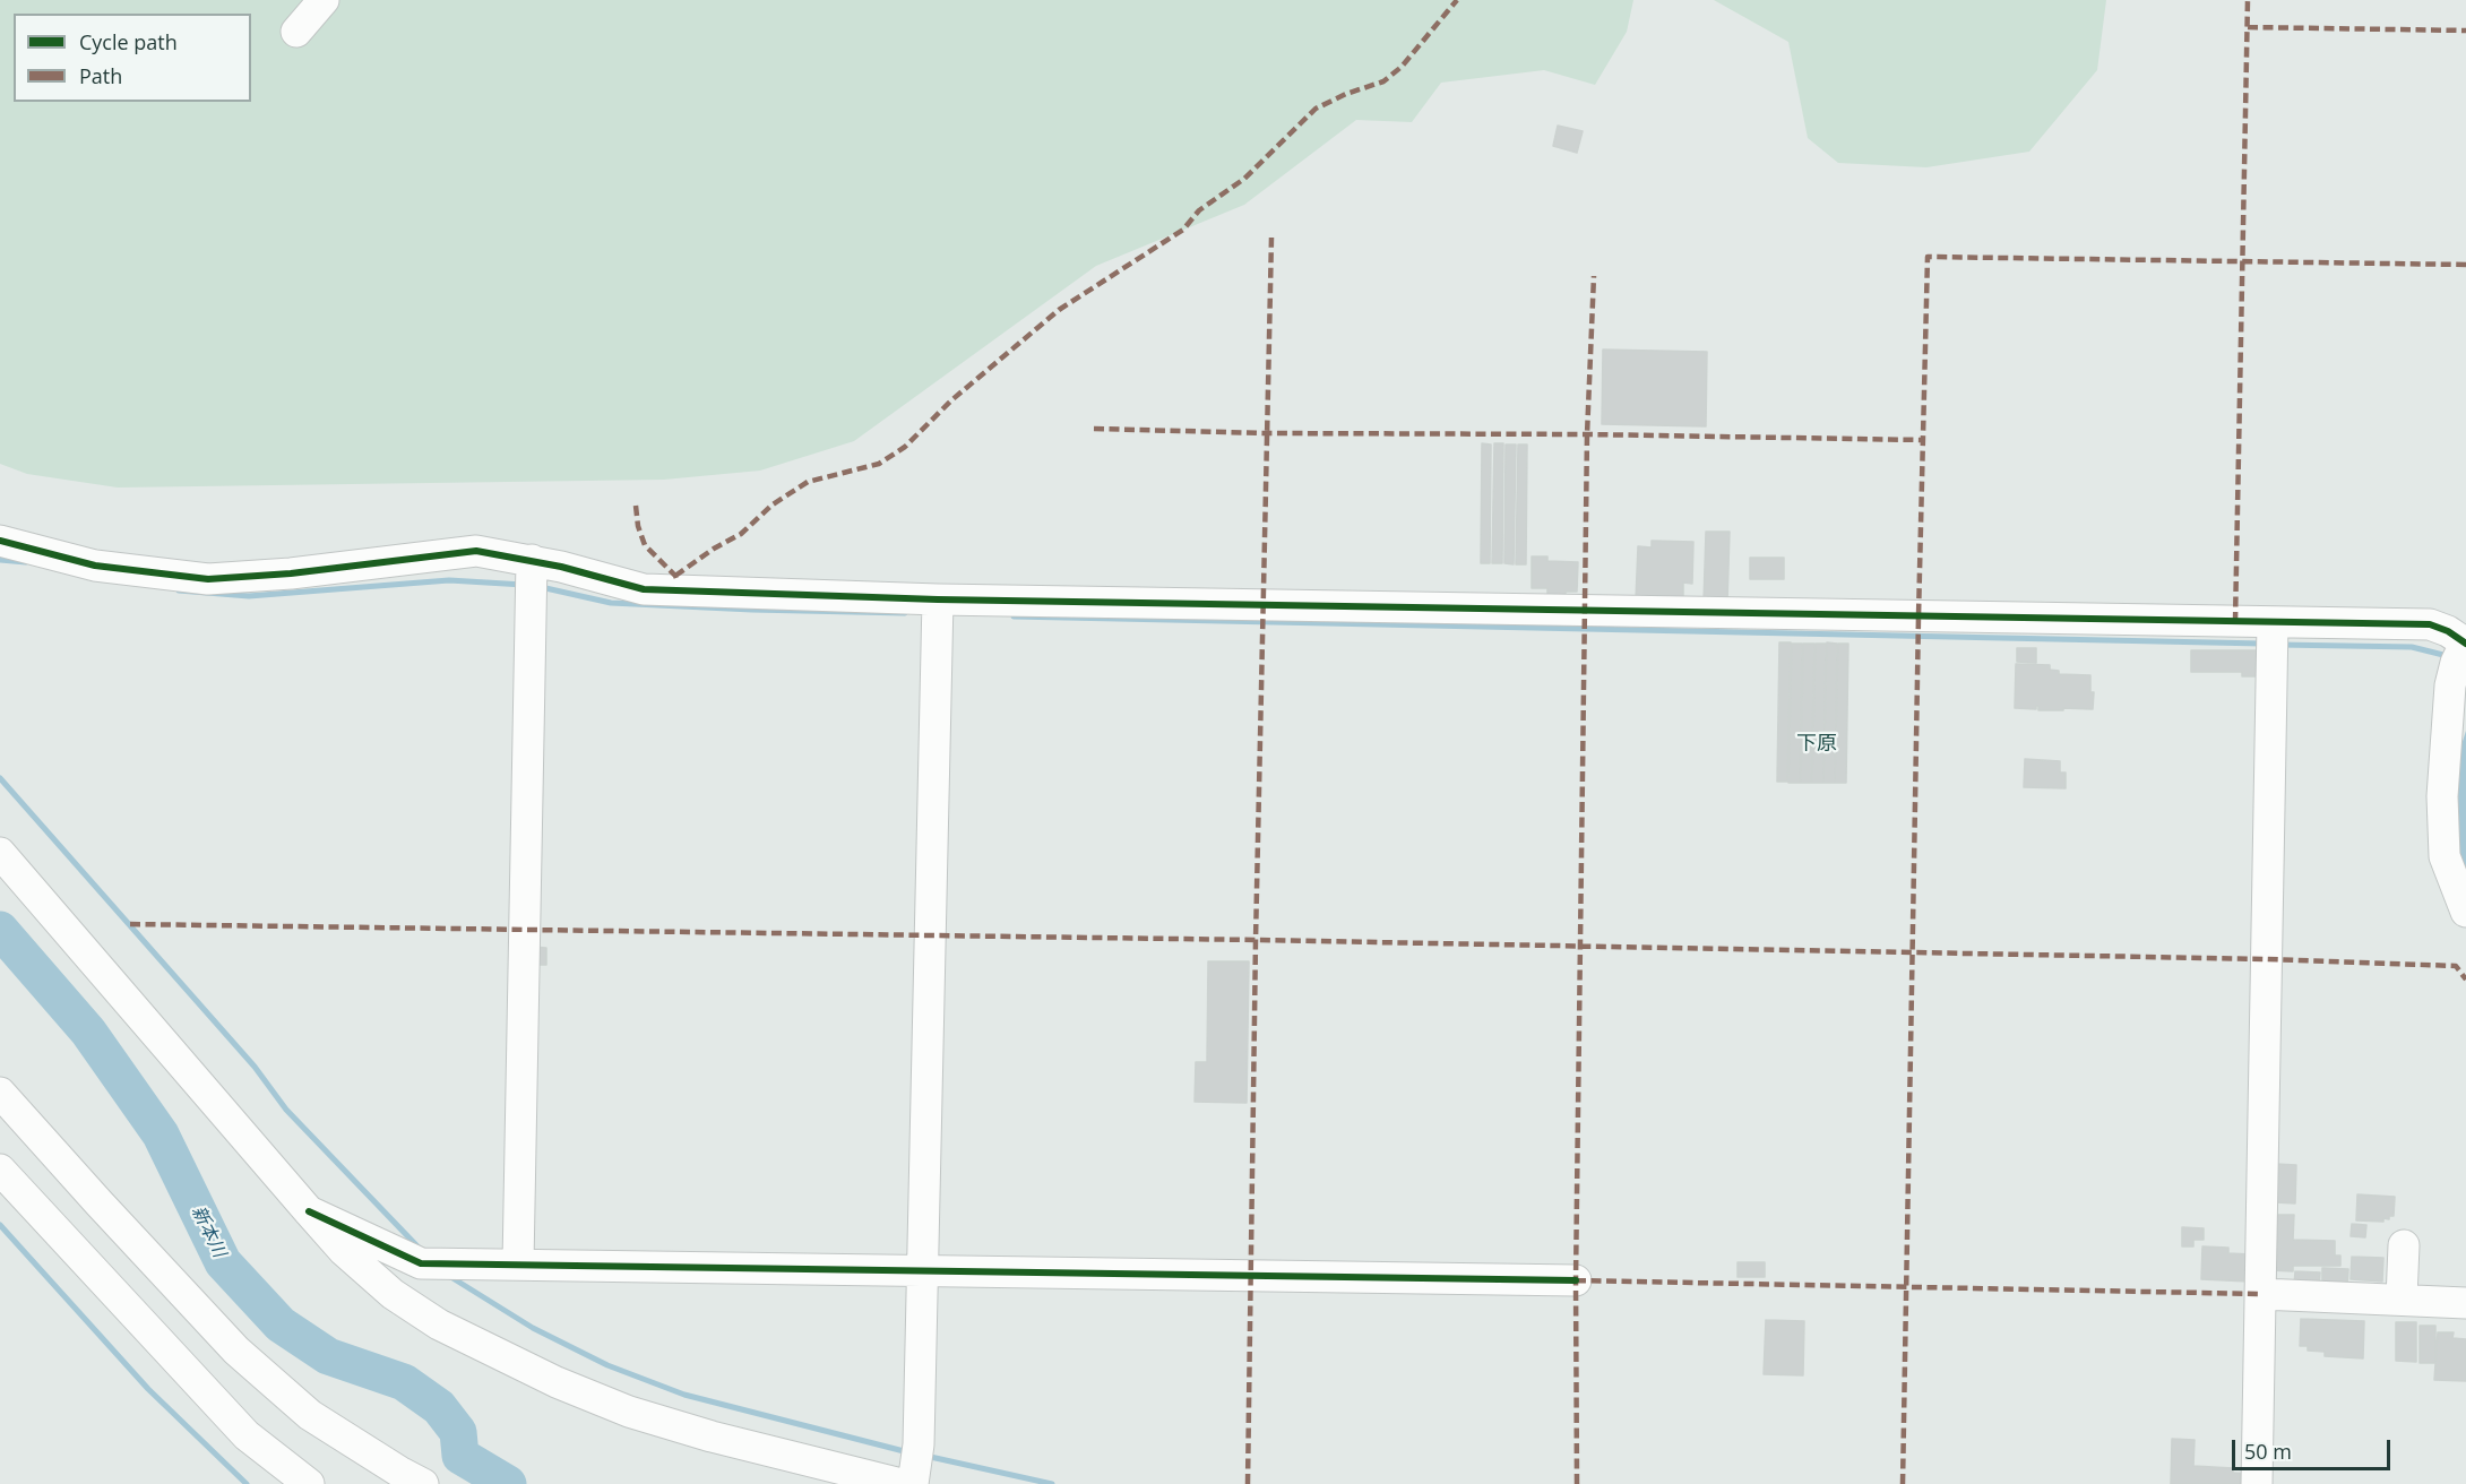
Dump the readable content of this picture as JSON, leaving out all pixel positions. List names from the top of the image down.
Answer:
{
  "districts": ["下原"],
  "water": ["新本川"],
  "legend": ["Cycle path", "Path"],
  "scale_bar": "50 m"
}
